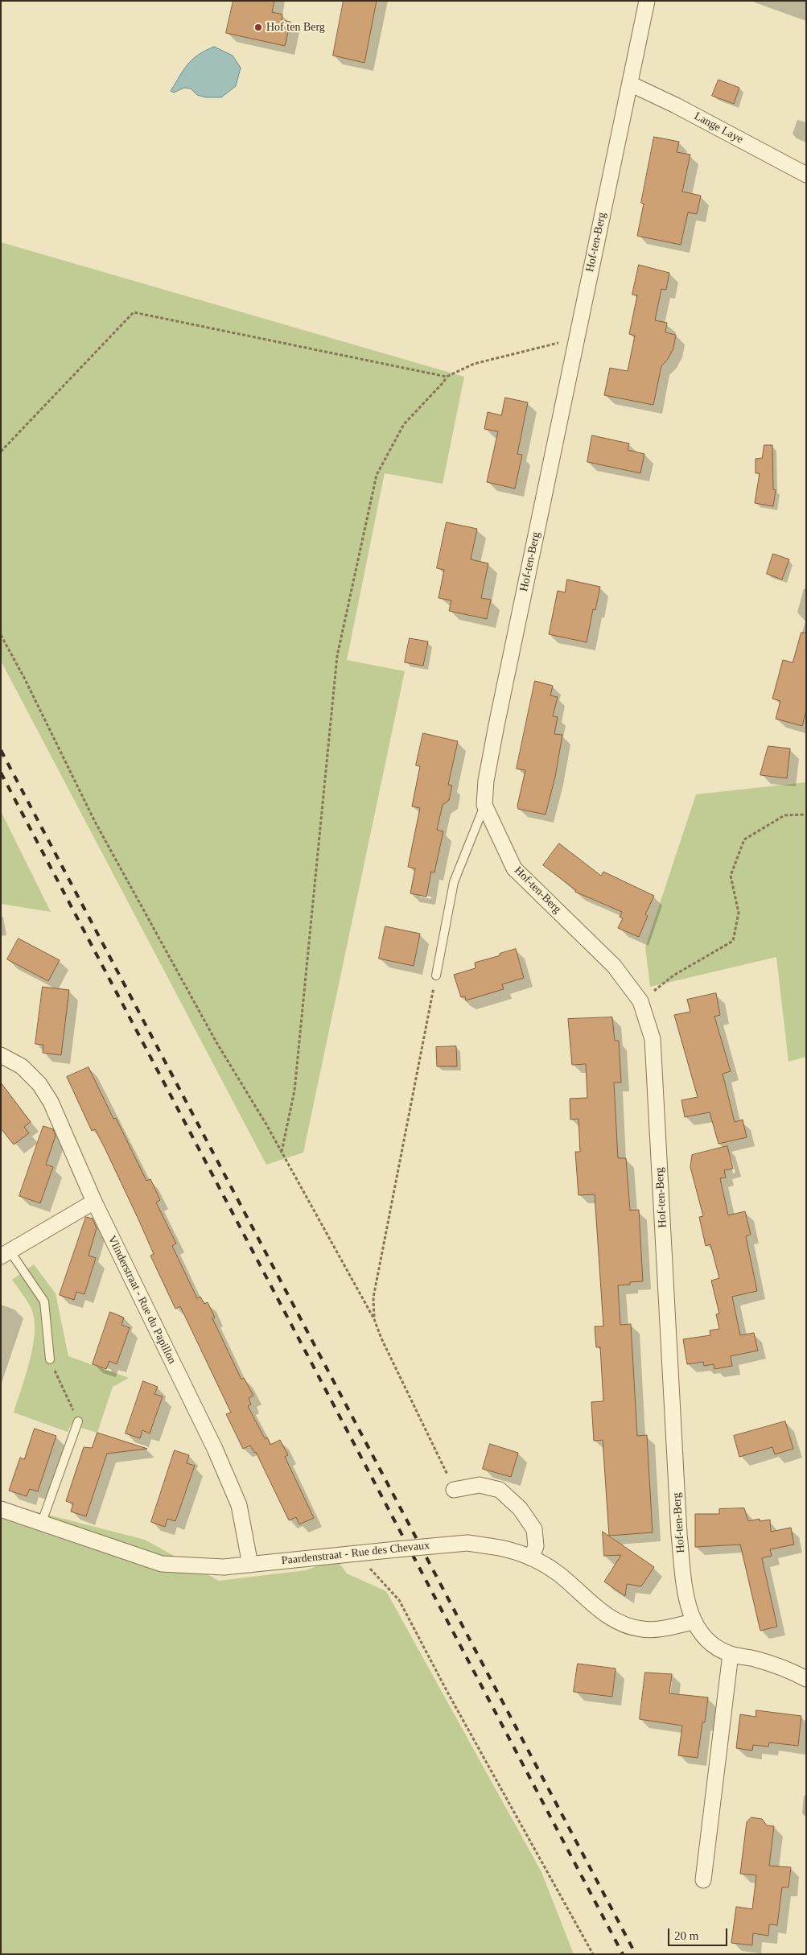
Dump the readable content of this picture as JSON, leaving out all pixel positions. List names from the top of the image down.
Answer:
{
  "streets": {
    "street": [
      "Lange Laye",
      "Hof-ten-Berg",
      "Vlinderstraat - Rue du Papillon",
      "Paardenstraat - Rue des Chevaux"
    ]
  },
  "crossings": [
    ["Lange Laye", "Hof-ten-Berg"],
    ["Hof-ten-Berg", "Paardenstraat - Rue des Chevaux"],
    ["Vlinderstraat - Rue du Papillon", "Paardenstraat - Rue des Chevaux"]
  ],
  "places": ["Hof ten Berg"],
  "scale_bar": "20 m"
}
